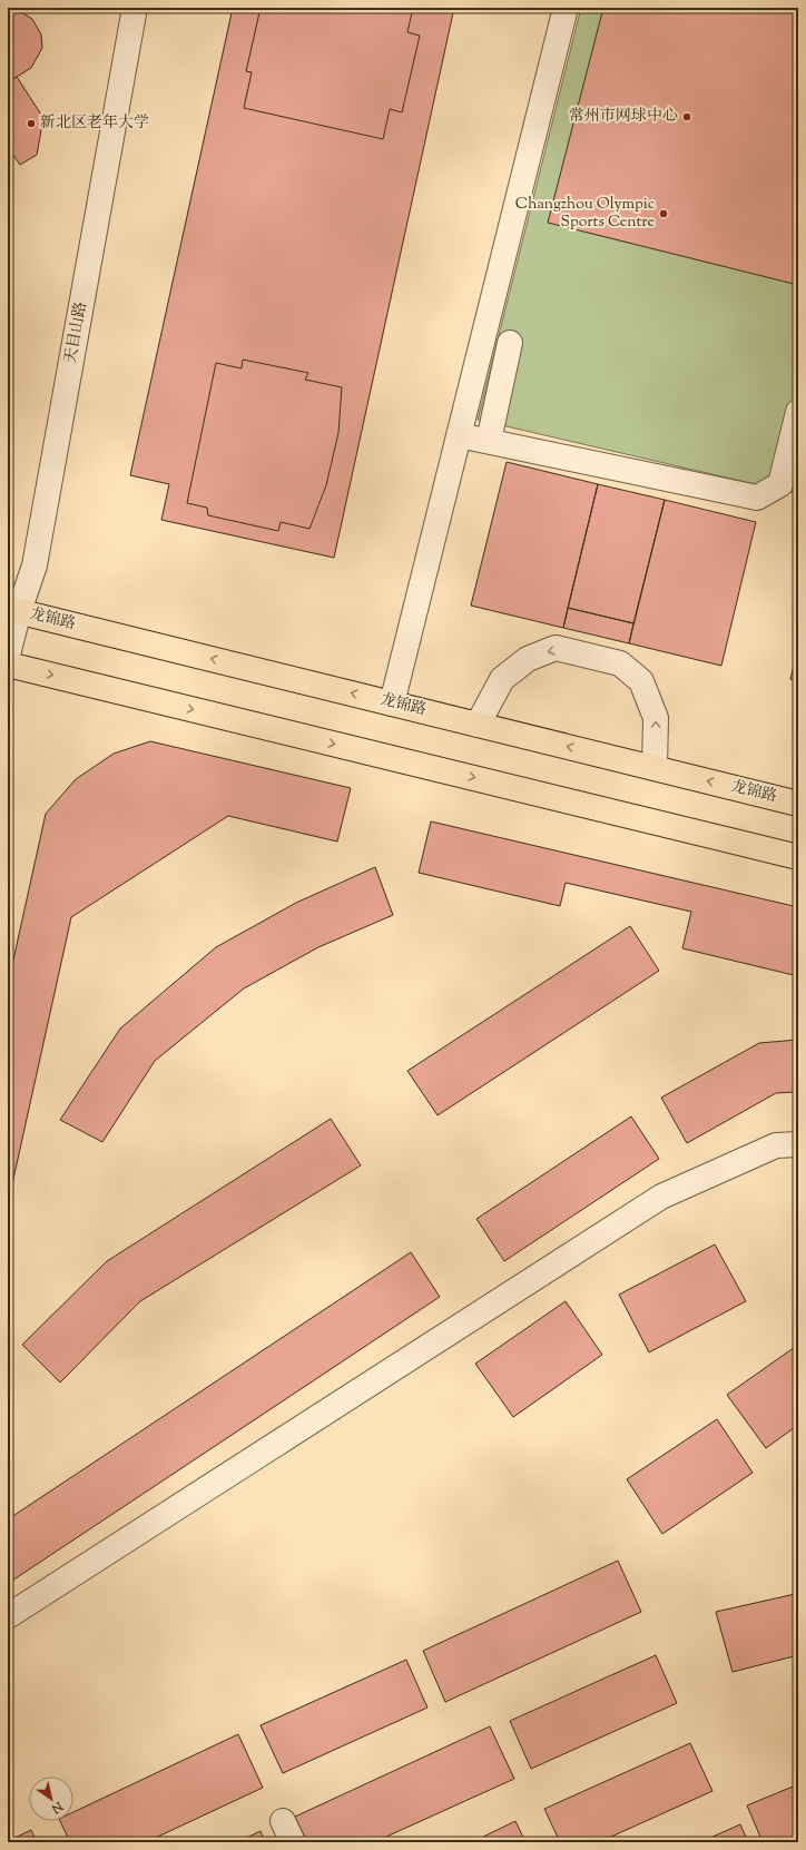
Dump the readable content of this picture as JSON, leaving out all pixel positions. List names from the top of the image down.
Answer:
{
  "streets": {
    "main road": ["龙锦路"],
    "street": ["天目山路"]
  },
  "crossings": [
    ["天目山路", "龙锦路"]
  ],
  "places": ["常州市网球中心", "新北区老年大学", "Changzhou Olympic Sports Centre"],
  "north": "bottom right"
}
